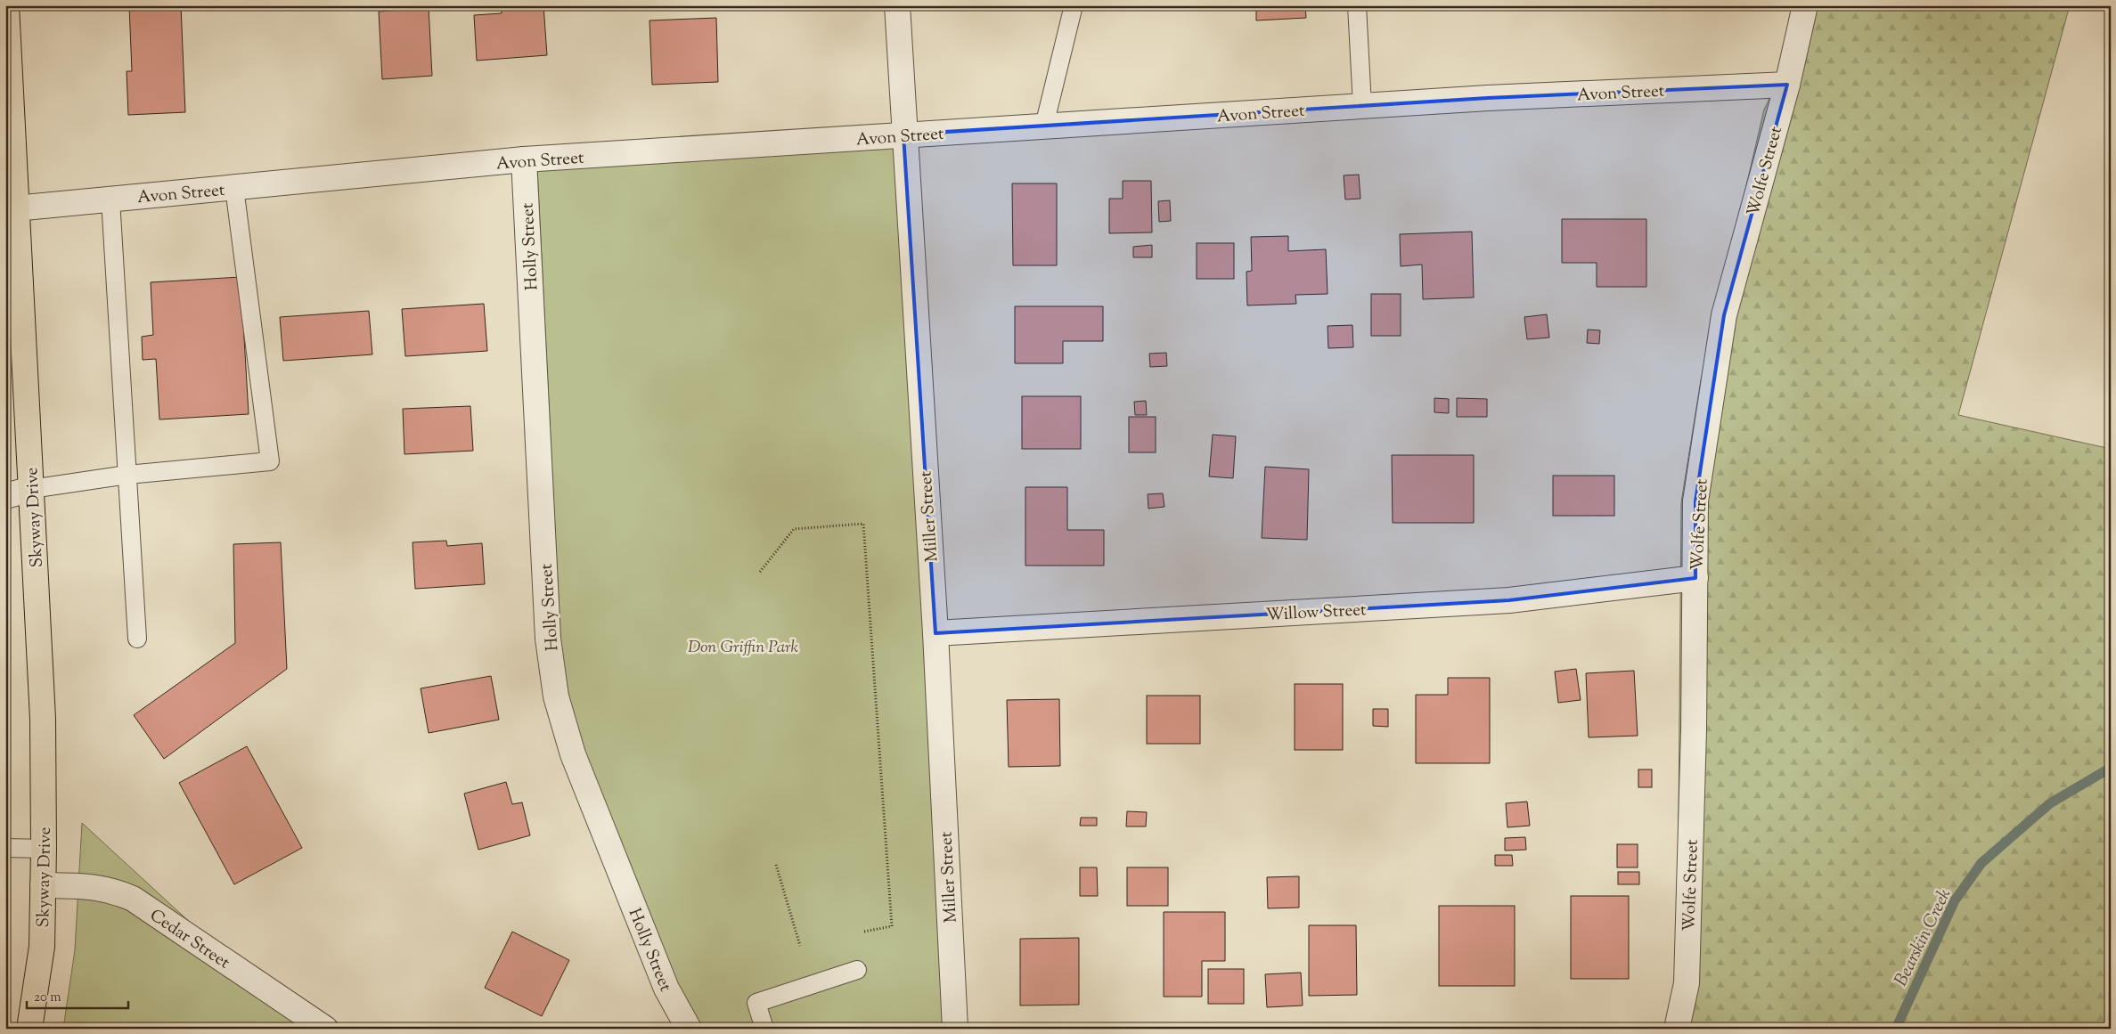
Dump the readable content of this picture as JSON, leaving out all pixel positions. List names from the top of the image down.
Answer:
{
  "streets": {
    "main road": ["Skyway Drive"],
    "street": [
      "Avon Street",
      "Wolfe Street",
      "Holly Street",
      "Miller Street",
      "Willow Street",
      "Cedar Street"
    ]
  },
  "crossings": [
    ["Avon Street", "Wolfe Street"],
    ["Avon Street", "Holly Street"],
    ["Avon Street", "Miller Street"],
    ["Avon Street", "Skyway Drive"],
    ["Wolfe Street", "Willow Street"],
    ["Miller Street", "Willow Street"],
    ["Skyway Drive", "Cedar Street"]
  ],
  "water": ["Bearskin Creek"],
  "parks": ["Don Griffin Park"],
  "scale_bar": "20 m"
}
